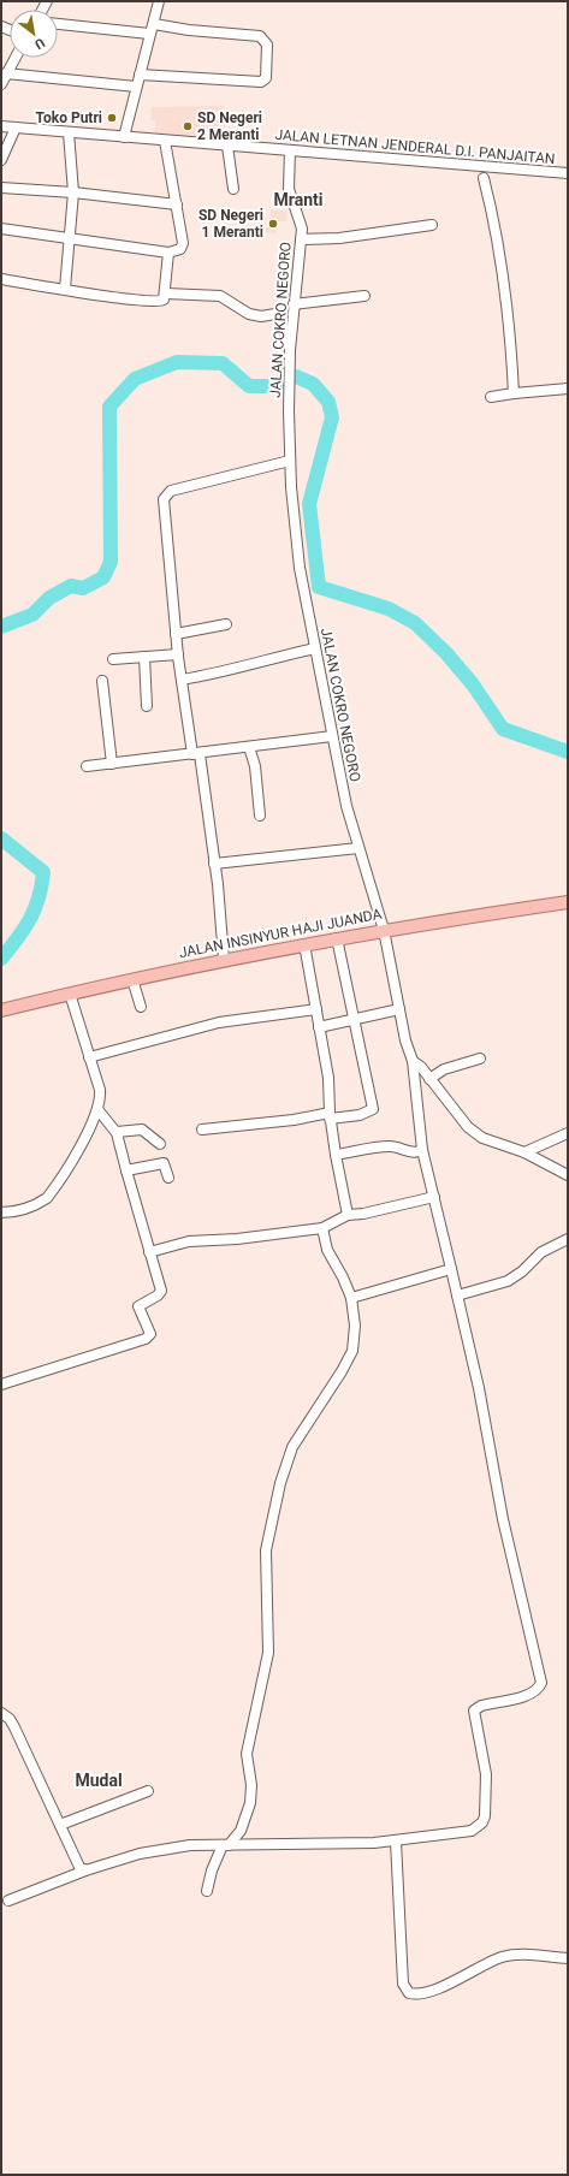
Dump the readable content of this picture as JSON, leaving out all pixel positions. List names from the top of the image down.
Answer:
{
  "streets": {
    "main road": ["JALAN INSINYUR HAJI JUANDA"],
    "street": ["JALAN LETNAN JENDERAL D.I. PANJAITAN", "JALAN COKRO NEGORO"]
  },
  "crossings": [
    ["JALAN LETNAN JENDERAL D.I. PANJAITAN", "JALAN COKRO NEGORO"],
    ["JALAN COKRO NEGORO", "JALAN INSINYUR HAJI JUANDA"]
  ],
  "districts": ["Mranti", "Mudal"],
  "places": ["Toko Putri", "SD Negeri 2 Meranti", "SD Negeri 1 Meranti"],
  "north": "bottom right"
}
